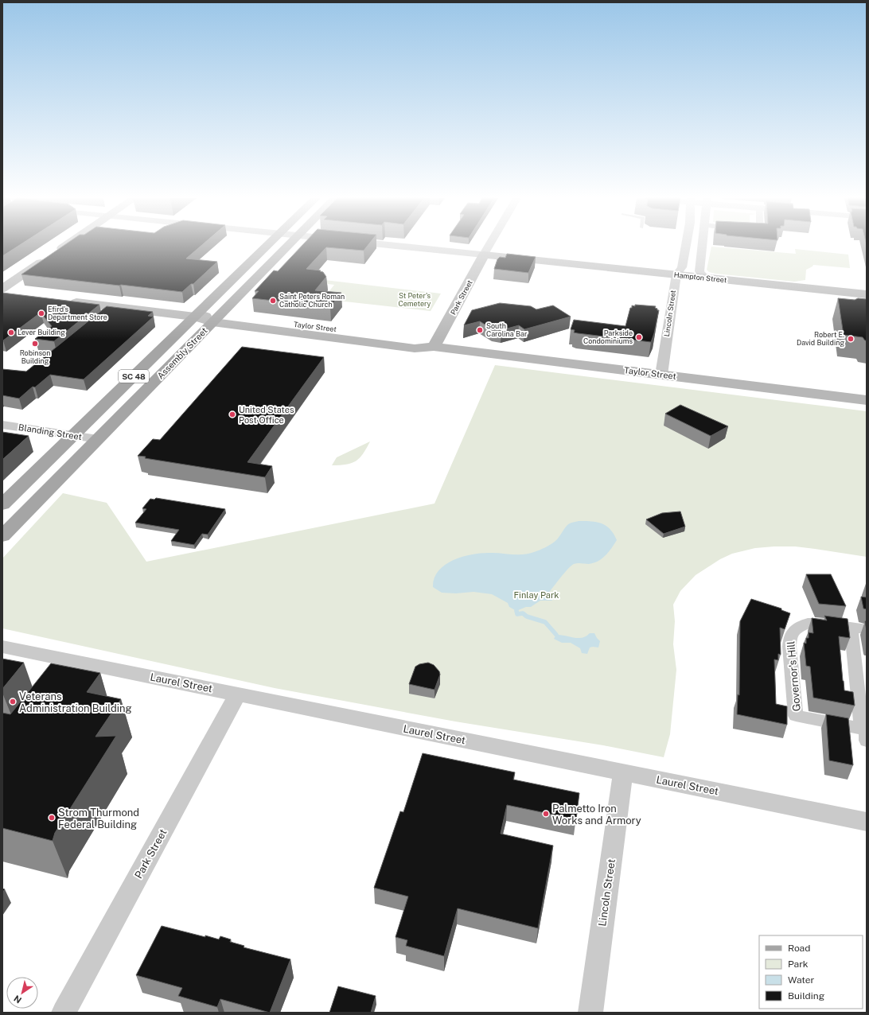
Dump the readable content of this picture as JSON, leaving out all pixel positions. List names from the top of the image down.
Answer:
{
  "streets": {
    "main road": [
      "Hampton Street",
      "Park Street",
      "Taylor Street",
      "Assembly Street",
      "SC 48"
    ],
    "street": [
      "Lincoln Street",
      "Blanding Street",
      "Governor's Hill",
      "Laurel Street"
    ]
  },
  "crossings": [
    ["Hampton Street", "Park Street"],
    ["Hampton Street", "Lincoln Street"],
    ["Park Street", "Taylor Street"],
    ["Park Street", "Laurel Street"],
    ["Lincoln Street", "Taylor Street"],
    ["Lincoln Street", "Laurel Street"],
    ["Taylor Street", "Assembly Street"],
    ["Assembly Street", "Blanding Street"]
  ],
  "parks": ["St Peter's Cemetery", "Finlay Park"],
  "places": [
    "Saint Peters Roman Catholic Church",
    "Efird's Department Store",
    "South Carolina Bar",
    "Lever Building",
    "Parkside Condominiums",
    "Robert E. David Building",
    "Robinson Building",
    "United States Post Office",
    "Veterans Administration Building",
    "Palmetto Iron Works and Armory",
    "Strom Thurmond Federal Building"
  ],
  "legend": [
    "Road",
    "Park",
    "Water",
    "Building"
  ],
  "north": "bottom left"
}
